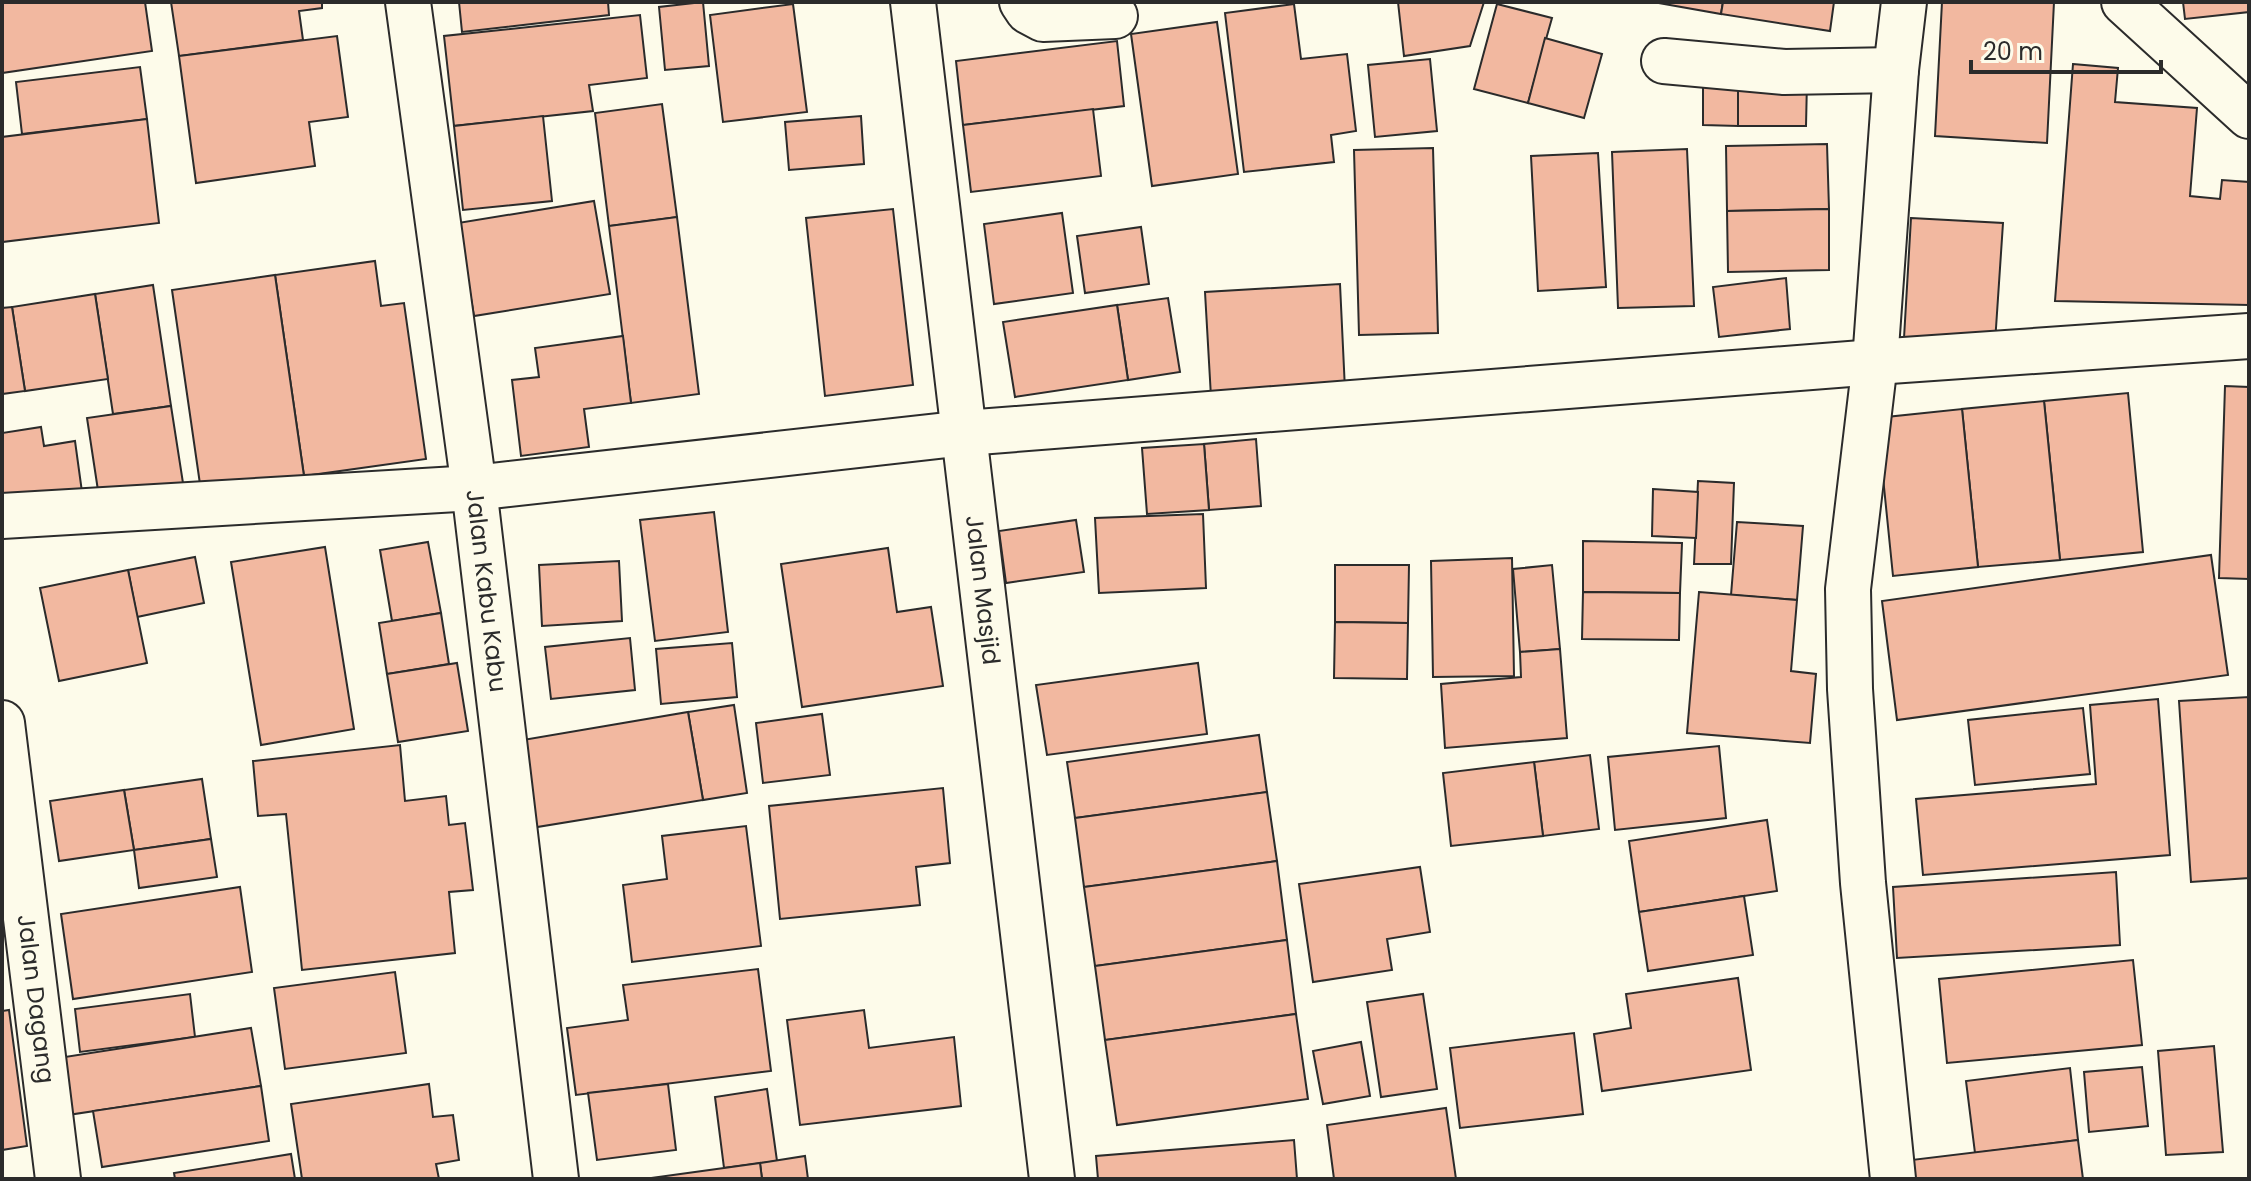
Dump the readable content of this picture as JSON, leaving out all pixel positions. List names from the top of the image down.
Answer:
{
  "streets": {
    "street": ["Jalan Kabu Kabu", "Jalan Masjid", "Jalan Dagang"]
  },
  "scale_bar": "20 m"
}
